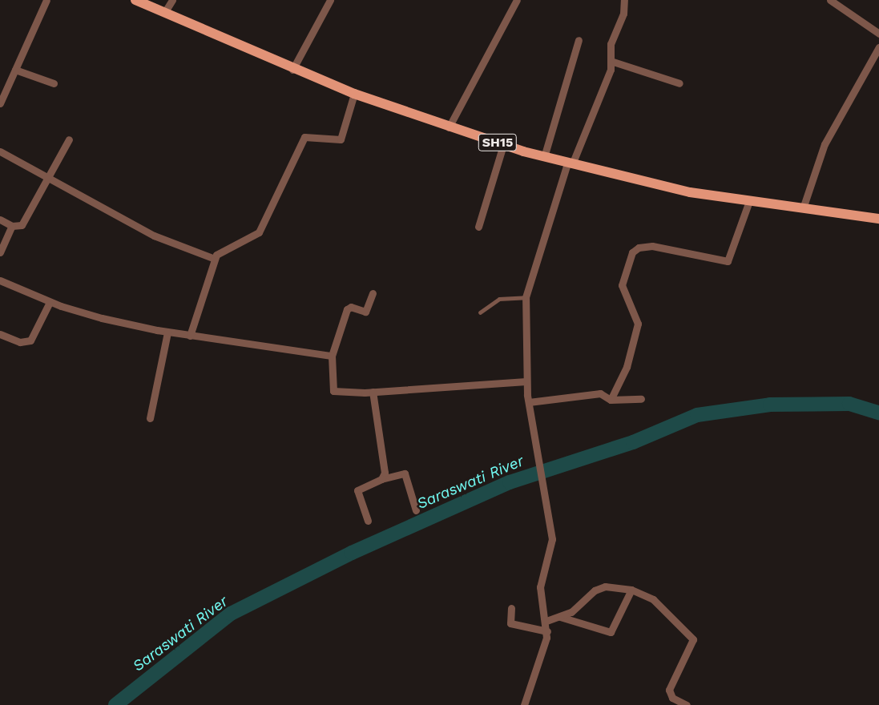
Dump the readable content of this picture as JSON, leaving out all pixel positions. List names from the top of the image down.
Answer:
{
  "streets": {
    "main road": ["SH15"]
  },
  "water": ["Saraswati River"]
}
